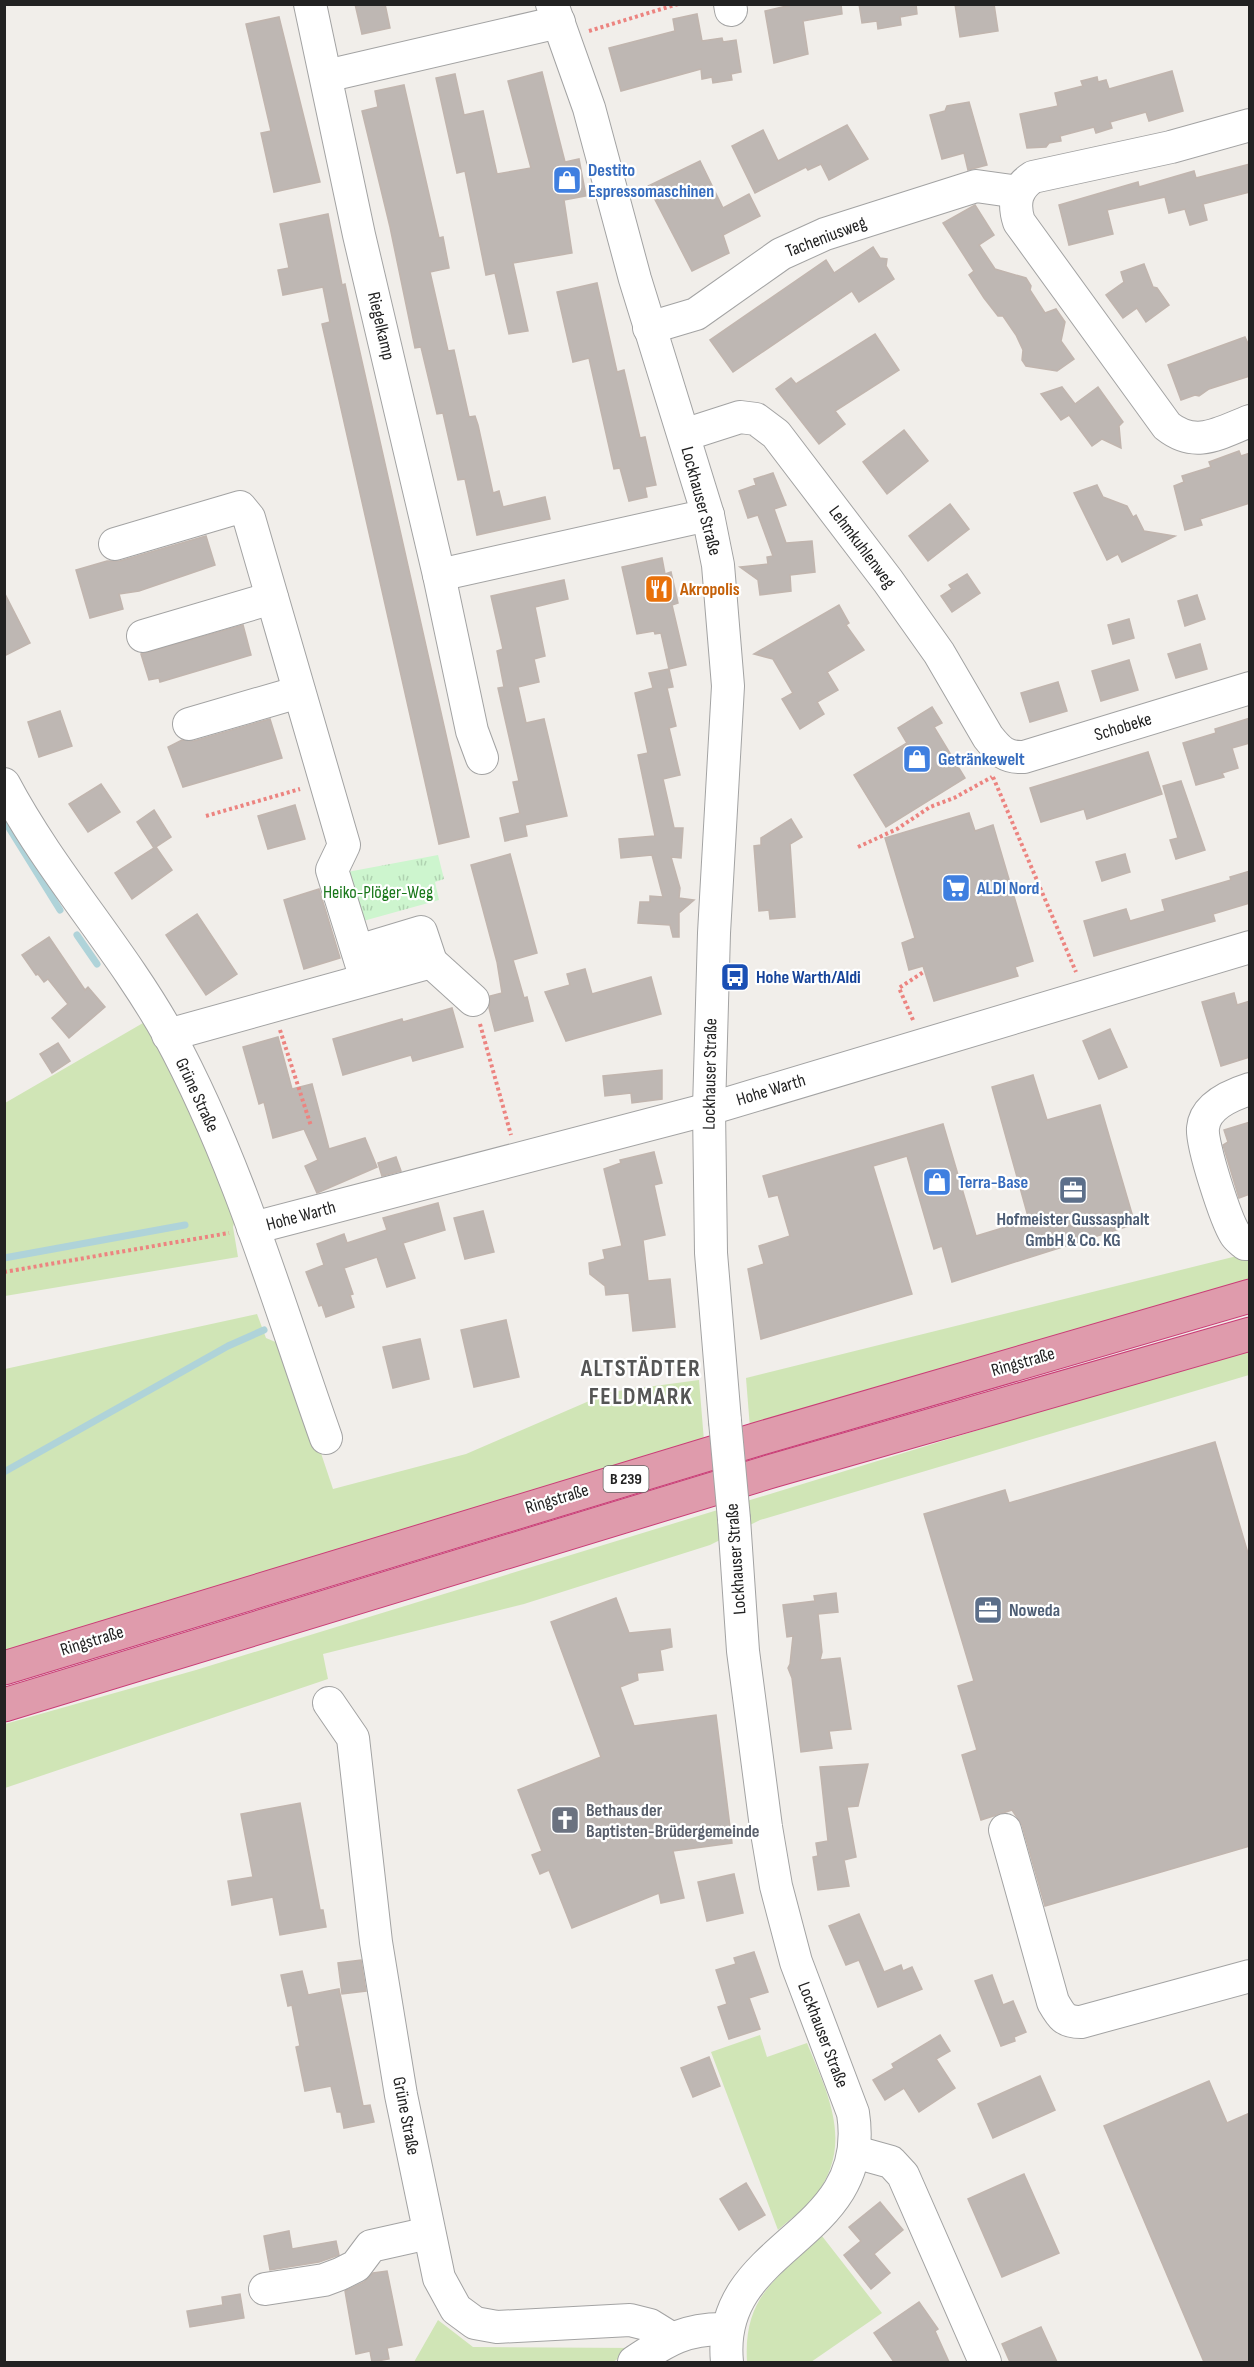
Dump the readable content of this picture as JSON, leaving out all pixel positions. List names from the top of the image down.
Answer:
{
  "streets": {
    "highway": ["Ringstraße", "B 239"],
    "street": [
      "Tacheniusweg",
      "Riegelkamp",
      "Lockhauser Straße",
      "Lehmkuhlenweg",
      "Schobeke",
      "Hohe Warth",
      "Grüne Straße"
    ]
  },
  "crossings": [
    ["Tacheniusweg", "Lockhauser Straße"],
    ["Lockhauser Straße", "Lehmkuhlenweg"],
    ["Lockhauser Straße", "Hohe Warth"],
    ["Lehmkuhlenweg", "Schobeke"],
    ["Hohe Warth", "Grüne Straße"]
  ],
  "districts": ["ALTSTÄDTER FELDMARK"],
  "parks": ["Heiko-Plöger-Weg"],
  "places": {
    "shop": ["Destito Espressomaschinen", "Getränkewelt", "Terra-Base"],
    "restaurant": ["Akropolis"],
    "supermarket": ["ALDI Nord"],
    "bus stop": ["Hohe Warth/Aldi"],
    "office": ["Hofmeister Gussasphalt GmbH & Co. KG", "Noweda"],
    "church": ["Bethaus der Baptisten-Brüdergemeinde"]
  }
}
